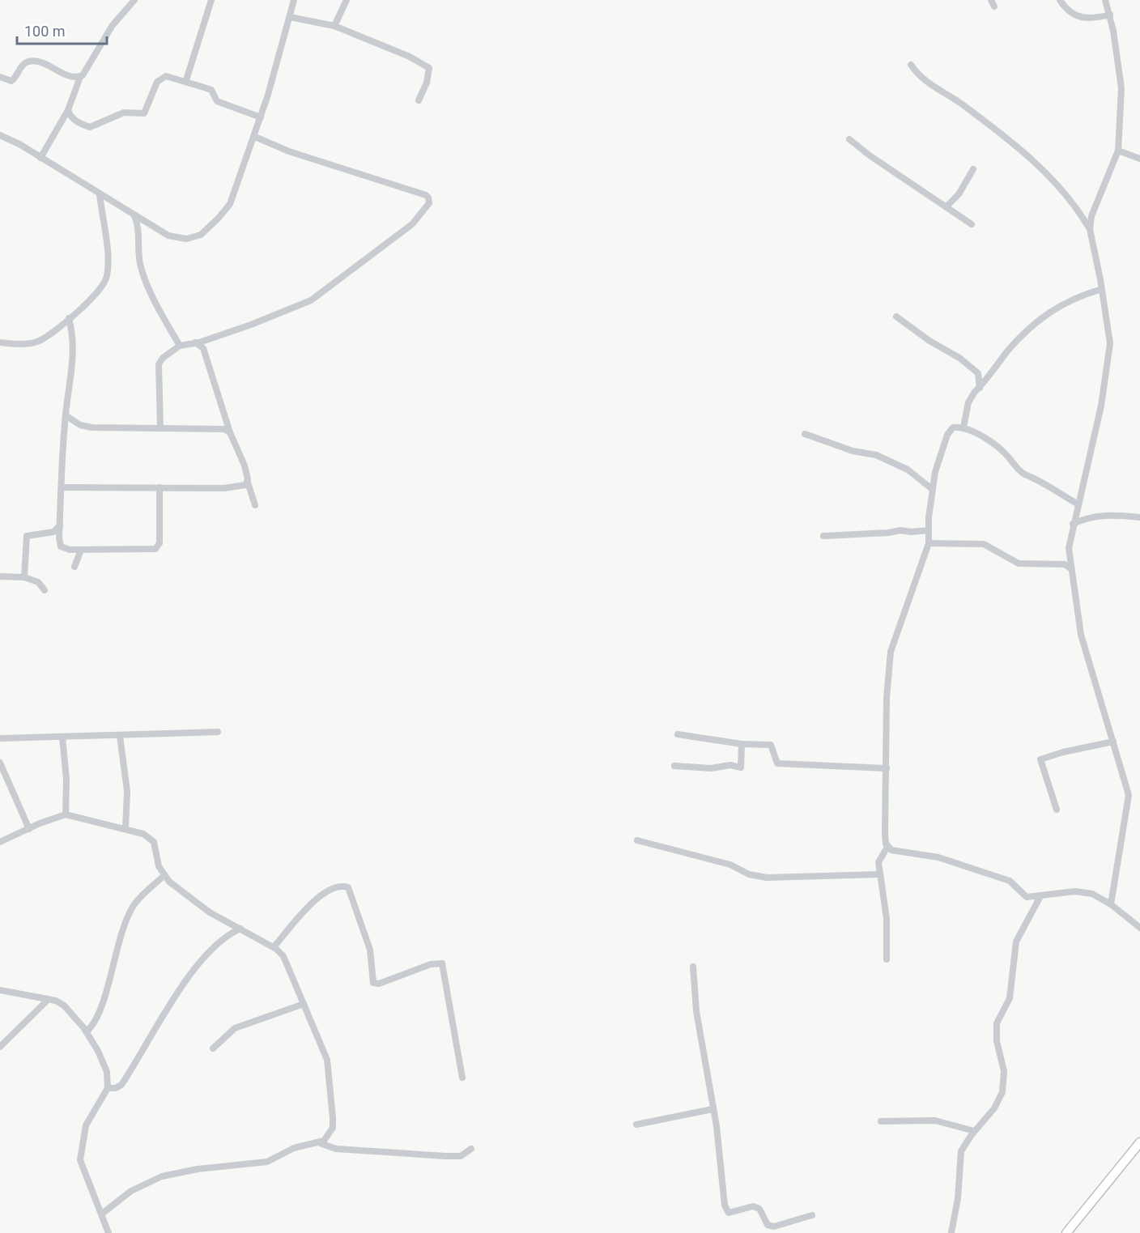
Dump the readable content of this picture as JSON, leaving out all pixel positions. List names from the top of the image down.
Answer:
{
  "scale_bar": "100 m"
}
